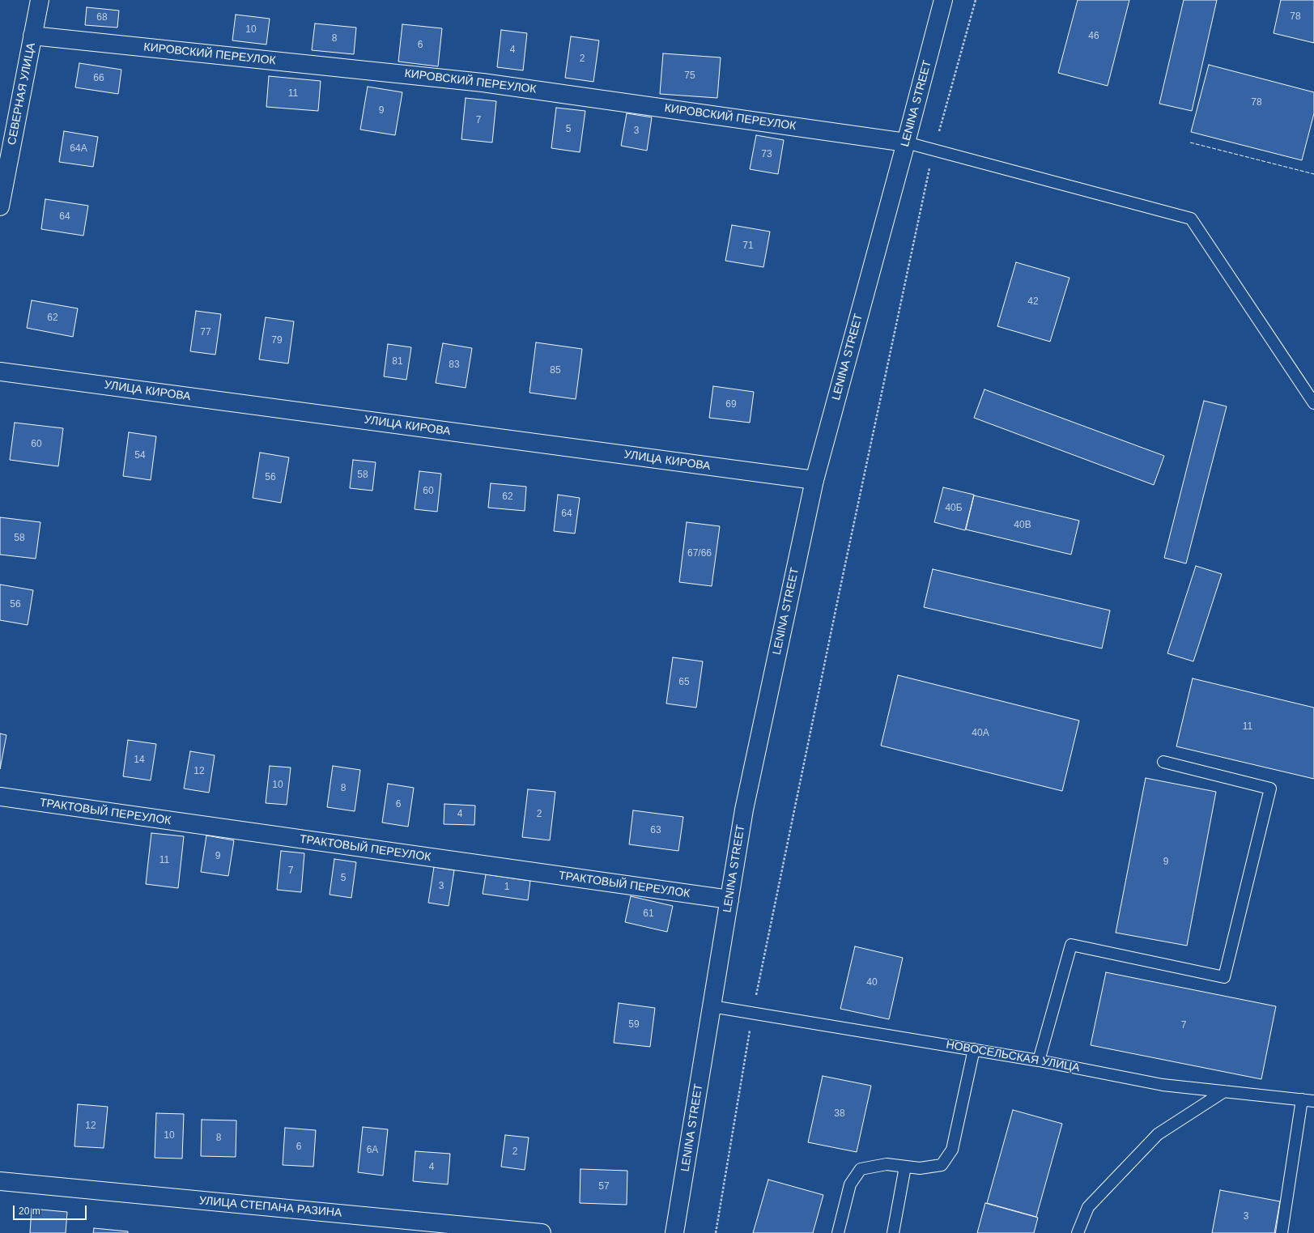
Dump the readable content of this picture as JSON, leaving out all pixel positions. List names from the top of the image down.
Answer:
{
  "streets": {
    "street": [
      "КИРОВСКИЙ ПЕРЕУЛОК",
      "СЕВЕРНАЯ УЛИЦА",
      "LENINA STREET",
      "УЛИЦА КИРОВА",
      "ТРАКТОВЫЙ ПЕРЕУЛОК",
      "УЛИЦА СТЕПАНА РАЗИНА"
    ],
    "lane": ["НОВОСЕЛЬСКАЯ УЛИЦА"]
  },
  "crossings": [
    ["КИРОВСКИЙ ПЕРЕУЛОК", "СЕВЕРНАЯ УЛИЦА"],
    ["КИРОВСКИЙ ПЕРЕУЛОК", "LENINA STREET"],
    ["LENINA STREET", "УЛИЦА КИРОВА"],
    ["LENINA STREET", "ТРАКТОВЫЙ ПЕРЕУЛОК"],
    ["LENINA STREET", "НОВОСЕЛЬСКАЯ УЛИЦА"]
  ],
  "house_numbers": [
    "78",
    "68",
    "10",
    "46",
    "8",
    "6",
    "4",
    "2",
    "75",
    "66",
    "11",
    "78",
    "9",
    "7",
    "5",
    "3",
    "64А",
    "73",
    "64",
    "71",
    "42",
    "62",
    "77",
    "79",
    "81",
    "83",
    "85",
    "69",
    "60",
    "54",
    "58",
    "56",
    "60",
    "62",
    "40Б",
    "64",
    "40В",
    "58",
    "67/66",
    "56",
    "65",
    "11",
    "40А",
    "14",
    "12",
    "10",
    "8",
    "6",
    "4",
    "2",
    "63",
    "9",
    "11",
    "9",
    "7",
    "5",
    "3",
    "1",
    "61",
    "40",
    "59",
    "7",
    "38",
    "12",
    "10",
    "8",
    "6",
    "6А",
    "2",
    "4",
    "57",
    "3"
  ],
  "scale_bar": "20 m"
}
